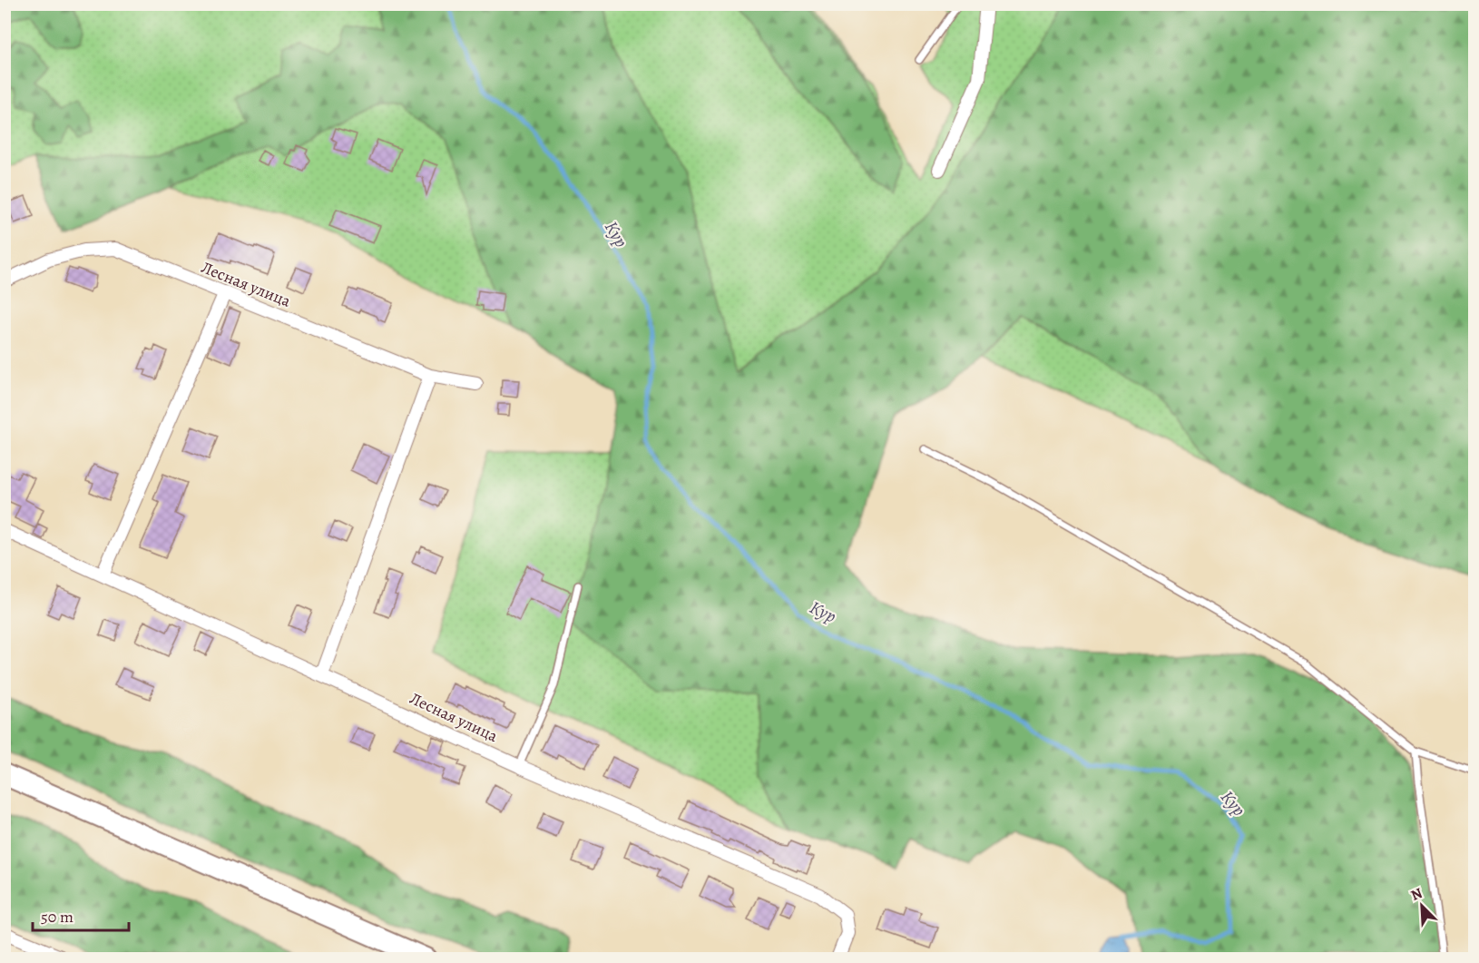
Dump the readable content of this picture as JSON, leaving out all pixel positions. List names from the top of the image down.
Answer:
{
  "streets": {
    "street": ["Лесная улица"]
  },
  "water": ["Кур"],
  "scale_bar": "50 m",
  "north": "top left"
}
